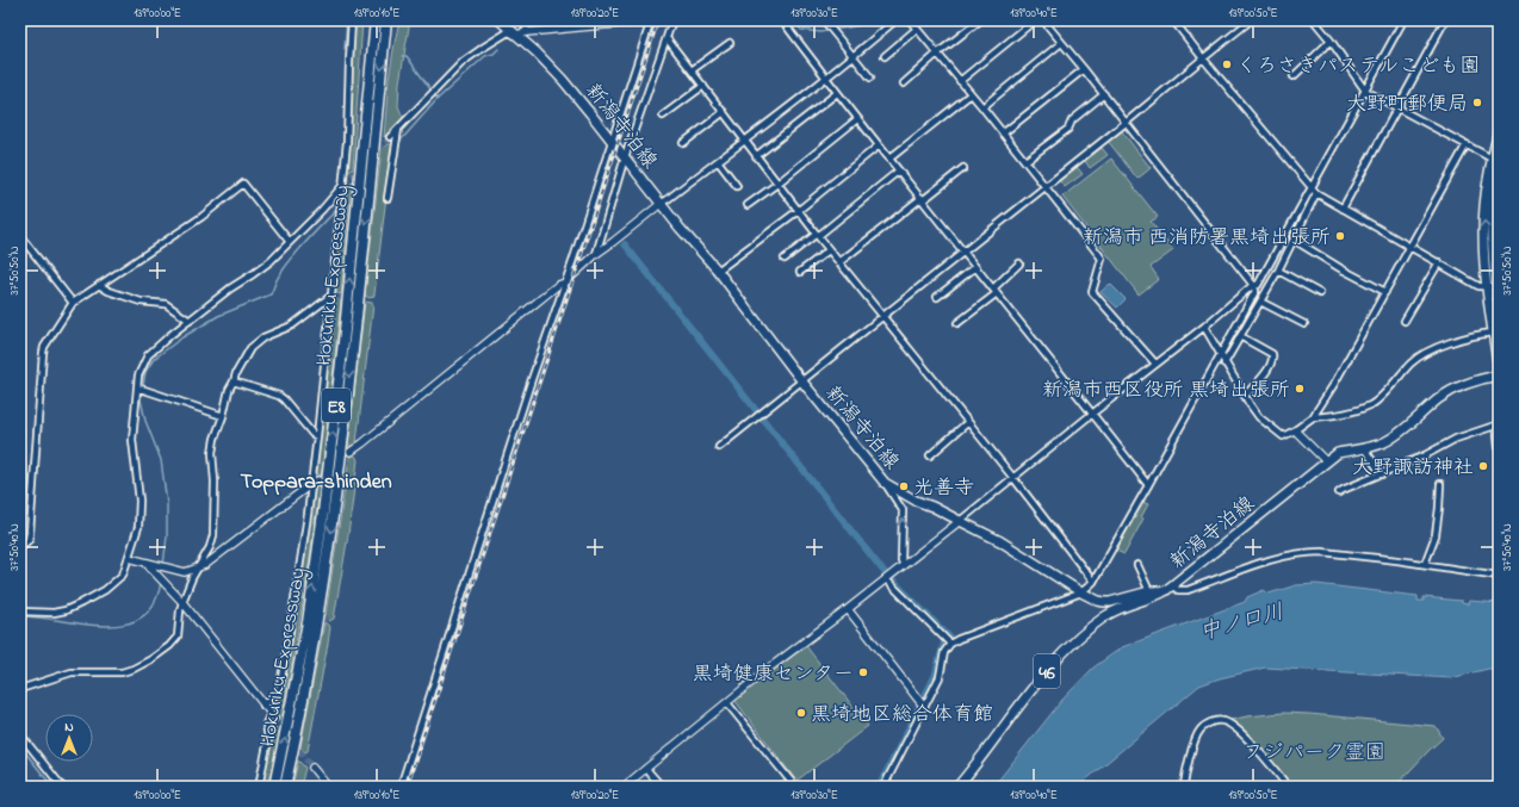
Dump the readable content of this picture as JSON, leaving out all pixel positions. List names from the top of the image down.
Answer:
{
  "streets": {
    "highway": ["Hokuriku Expressway", "E8"],
    "main road": ["新潟寺泊線", "46"]
  },
  "crossings": [
    ["新潟寺泊線", "46"]
  ],
  "districts": ["Toppara-shinden"],
  "water": ["中ノ口川"],
  "parks": ["フジパーク霊園"],
  "places": [
    "くろさきパステルこども園",
    "大野町郵便局",
    "新潟市 西消防署黒埼出張所",
    "新潟市西区役所 黒埼出張所",
    "大野諏訪神社",
    "光善寺",
    "黒埼健康センター",
    "黒埼地区総合体育館"
  ],
  "north": "top",
  "coordinates": [
    "139°00'00\"E",
    "139°00'10\"E",
    "139°00'20\"E",
    "139°00'30\"E",
    "139°00'40\"E",
    "139°00'50\"E",
    "37°50'50\"N",
    "37°50'40\"N"
  ]
}
